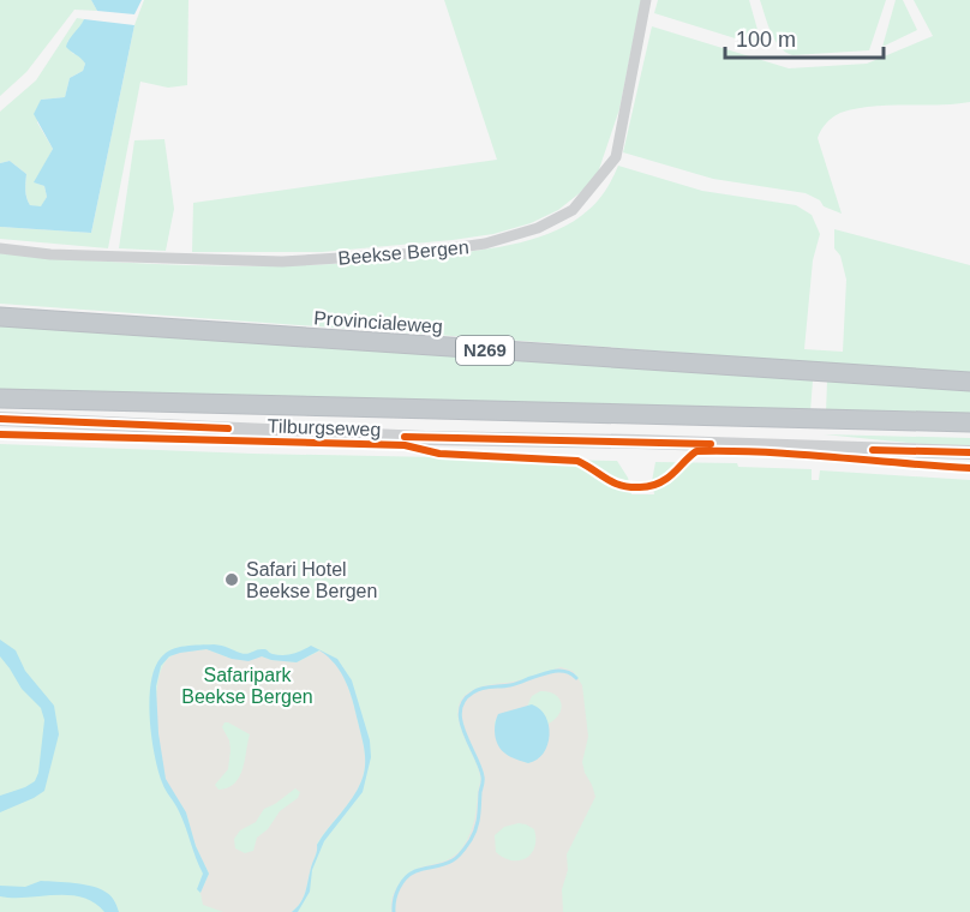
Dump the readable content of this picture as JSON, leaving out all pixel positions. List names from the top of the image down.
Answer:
{
  "streets": {
    "highway": ["Provincialeweg", "N269"],
    "street": ["Beekse Bergen", "Tilburgseweg"]
  },
  "parks": ["Safaripark Beekse Bergen"],
  "places": ["Safari Hotel Beekse Bergen"],
  "scale_bar": "100 m"
}
